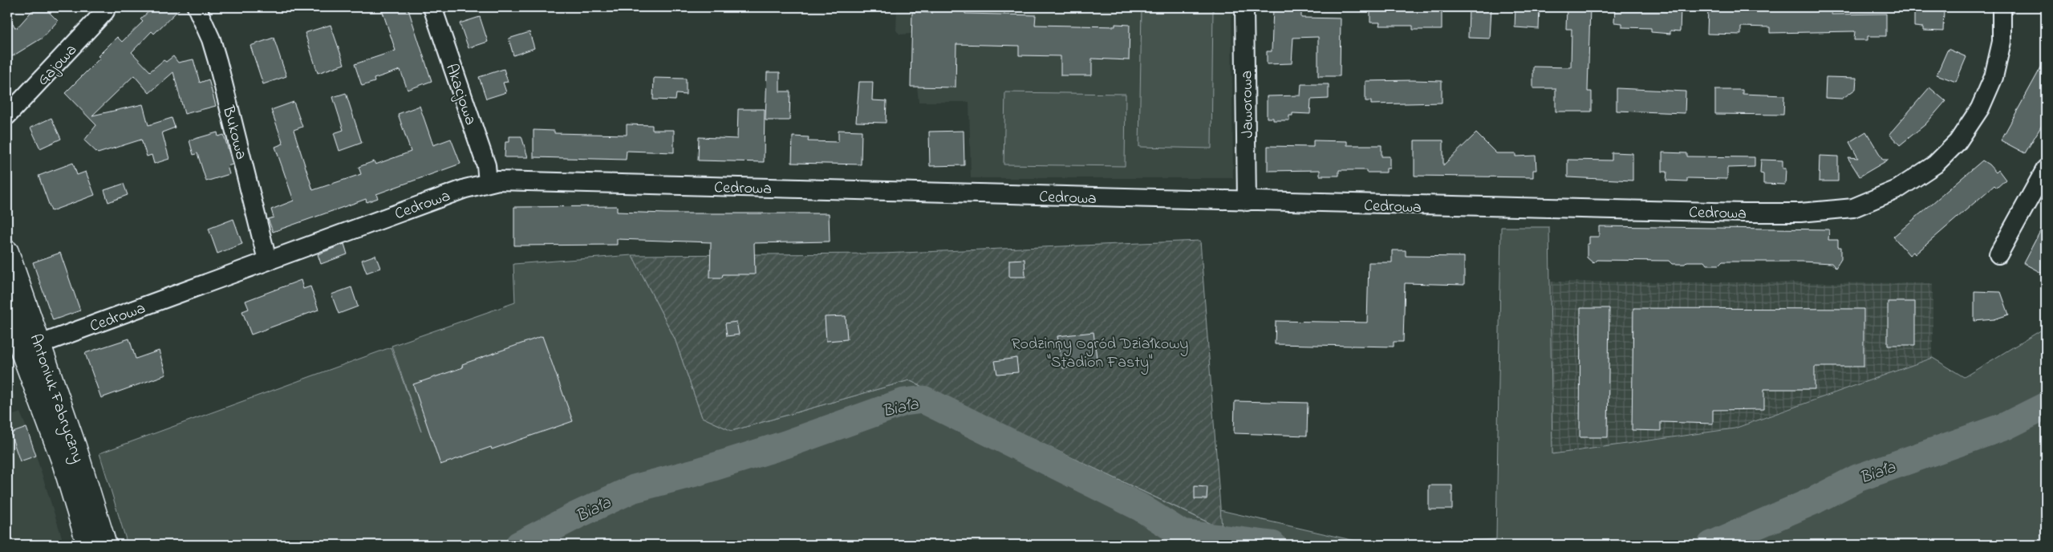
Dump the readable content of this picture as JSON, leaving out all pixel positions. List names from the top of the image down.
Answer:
{
  "streets": {
    "main road": ["Antoniuk Fabryczny"],
    "street": [
      "Gajowa",
      "Akacjowa",
      "Jaworowa",
      "Bukowa",
      "Cedrowa"
    ]
  },
  "crossings": [
    ["Akacjowa", "Cedrowa"],
    ["Jaworowa", "Cedrowa"],
    ["Bukowa", "Cedrowa"],
    ["Cedrowa", "Antoniuk Fabryczny"]
  ],
  "water": ["Biała"],
  "parks": ["Rodzinny Ogród Działkowy \"Stadion Fasty\""]
}
